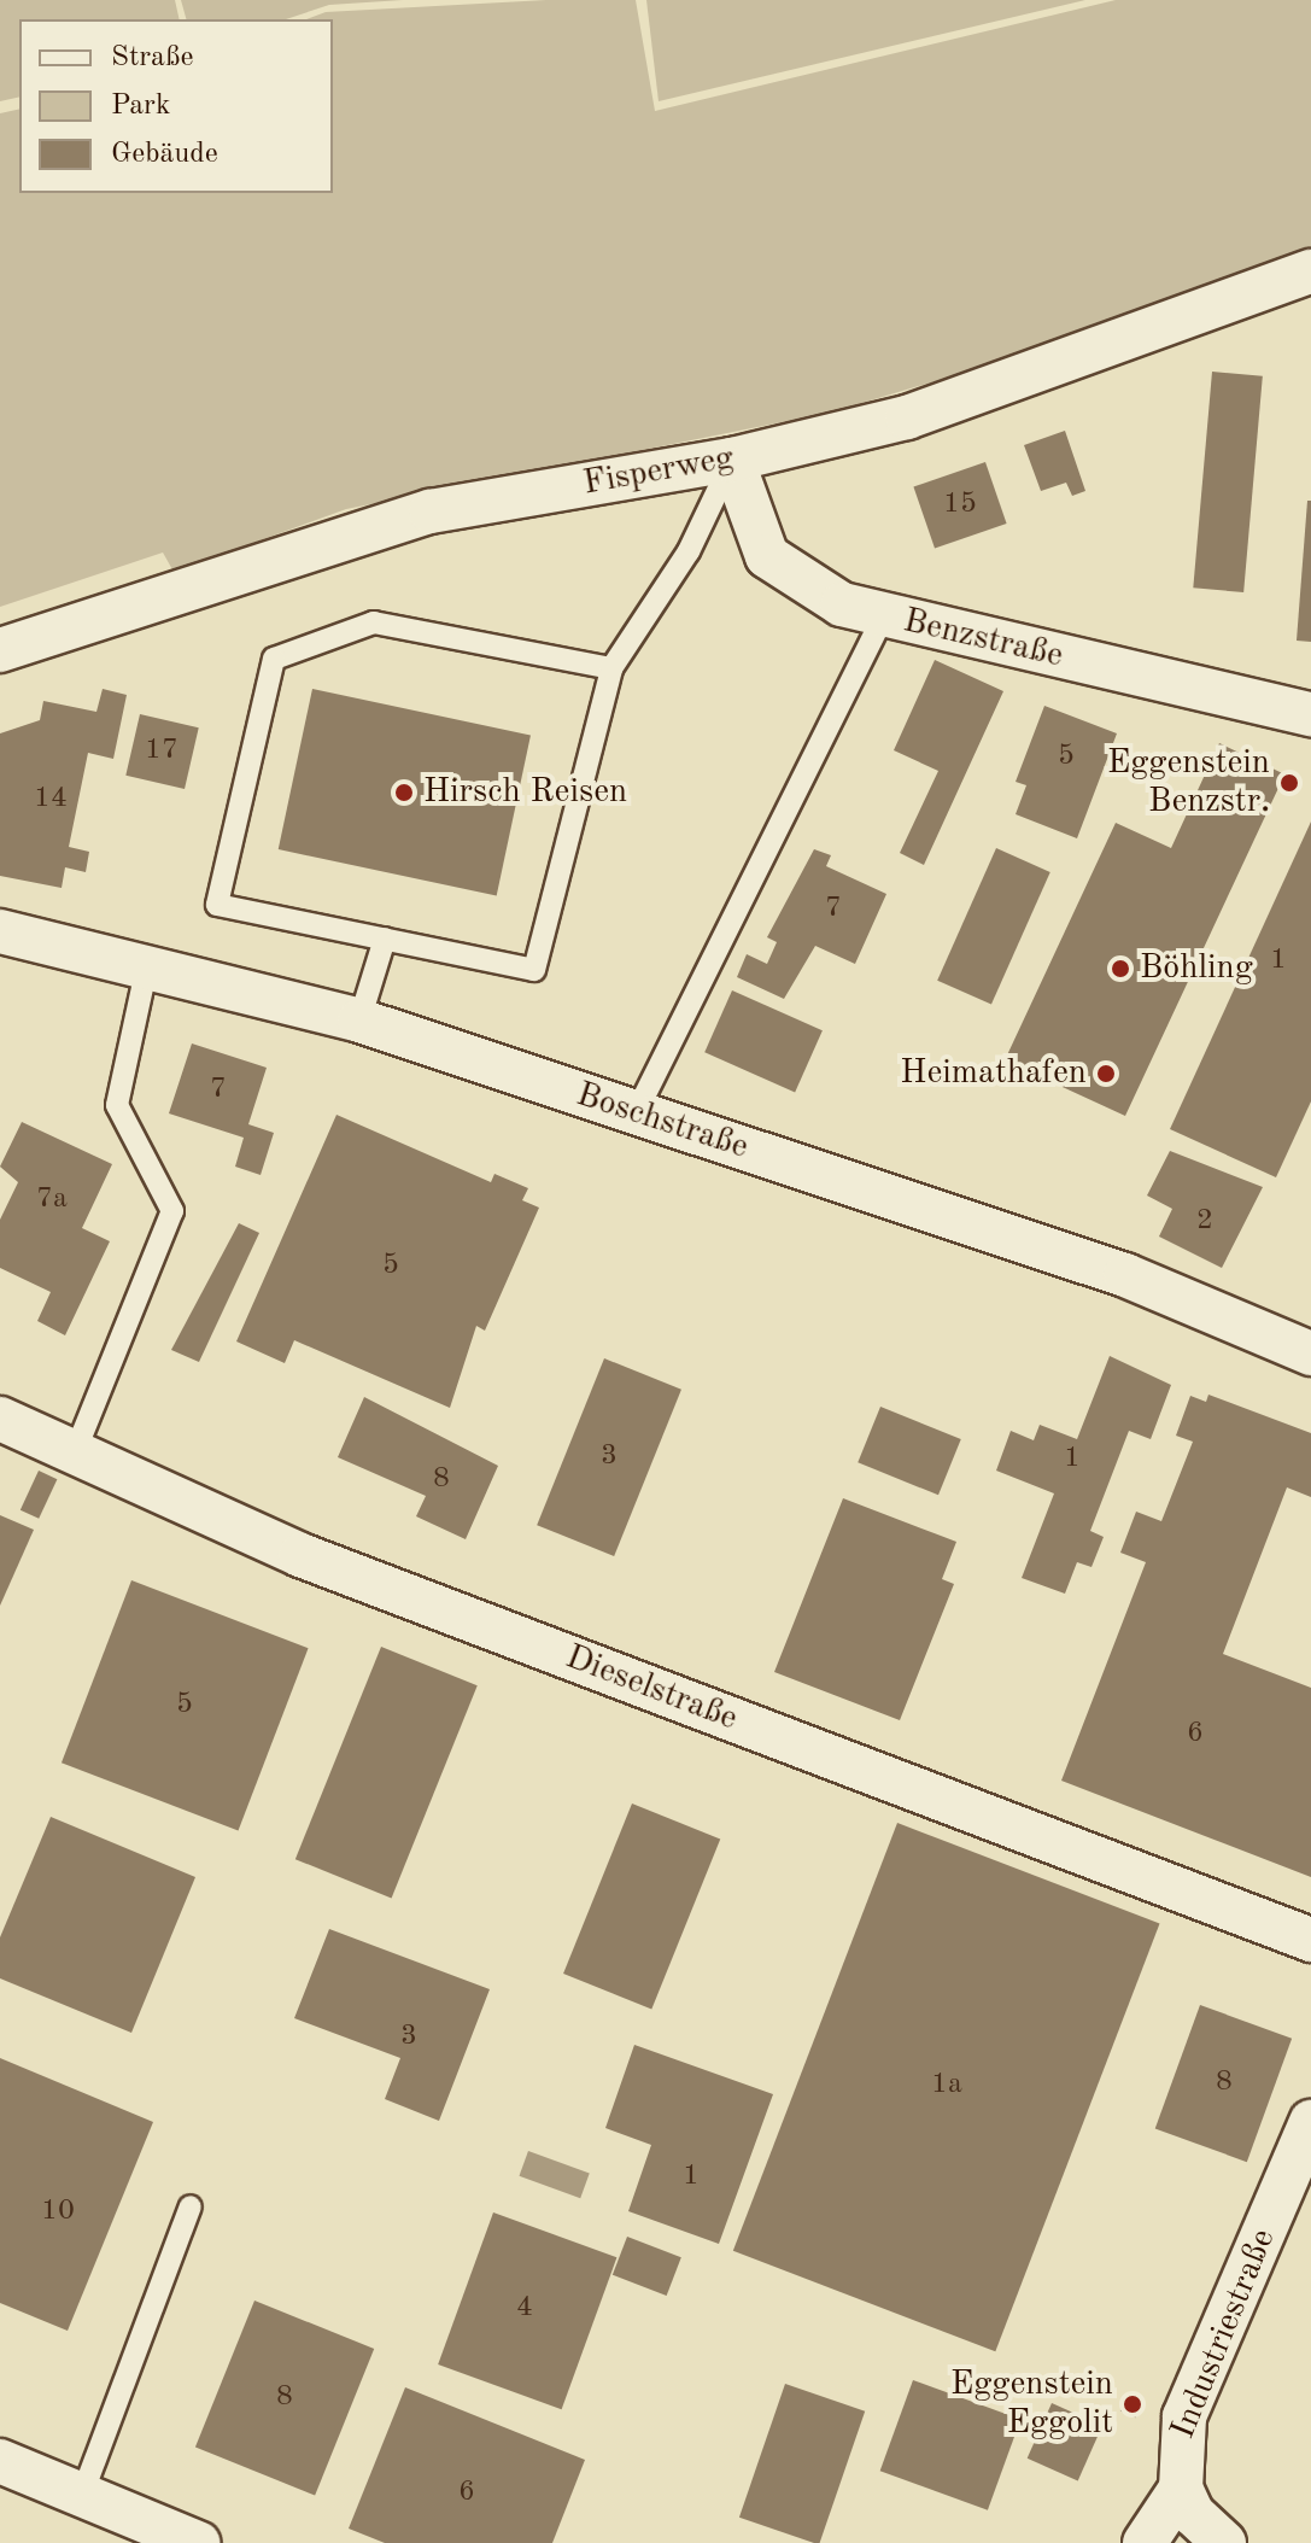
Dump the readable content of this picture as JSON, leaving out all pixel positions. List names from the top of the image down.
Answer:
{
  "streets": {
    "street": [
      "Fisperweg",
      "Benzstraße",
      "Boschstraße",
      "Dieselstraße",
      "Industriestraße"
    ]
  },
  "crossings": [
    ["Fisperweg", "Benzstraße"]
  ],
  "places": [
    "Eggenstein Benzstr.",
    "Hirsch Reisen",
    "Böhling",
    "Heimathafen",
    "Eggenstein Eggolit"
  ],
  "house_numbers": [
    "15",
    "17",
    "5",
    "14",
    "7",
    "1",
    "7",
    "7a",
    "2",
    "5",
    "3",
    "1",
    "8",
    "5",
    "6",
    "3",
    "8",
    "1a",
    "1",
    "10",
    "4",
    "8",
    "6"
  ],
  "legend": ["Straße", "Park", "Gebäude"]
}
